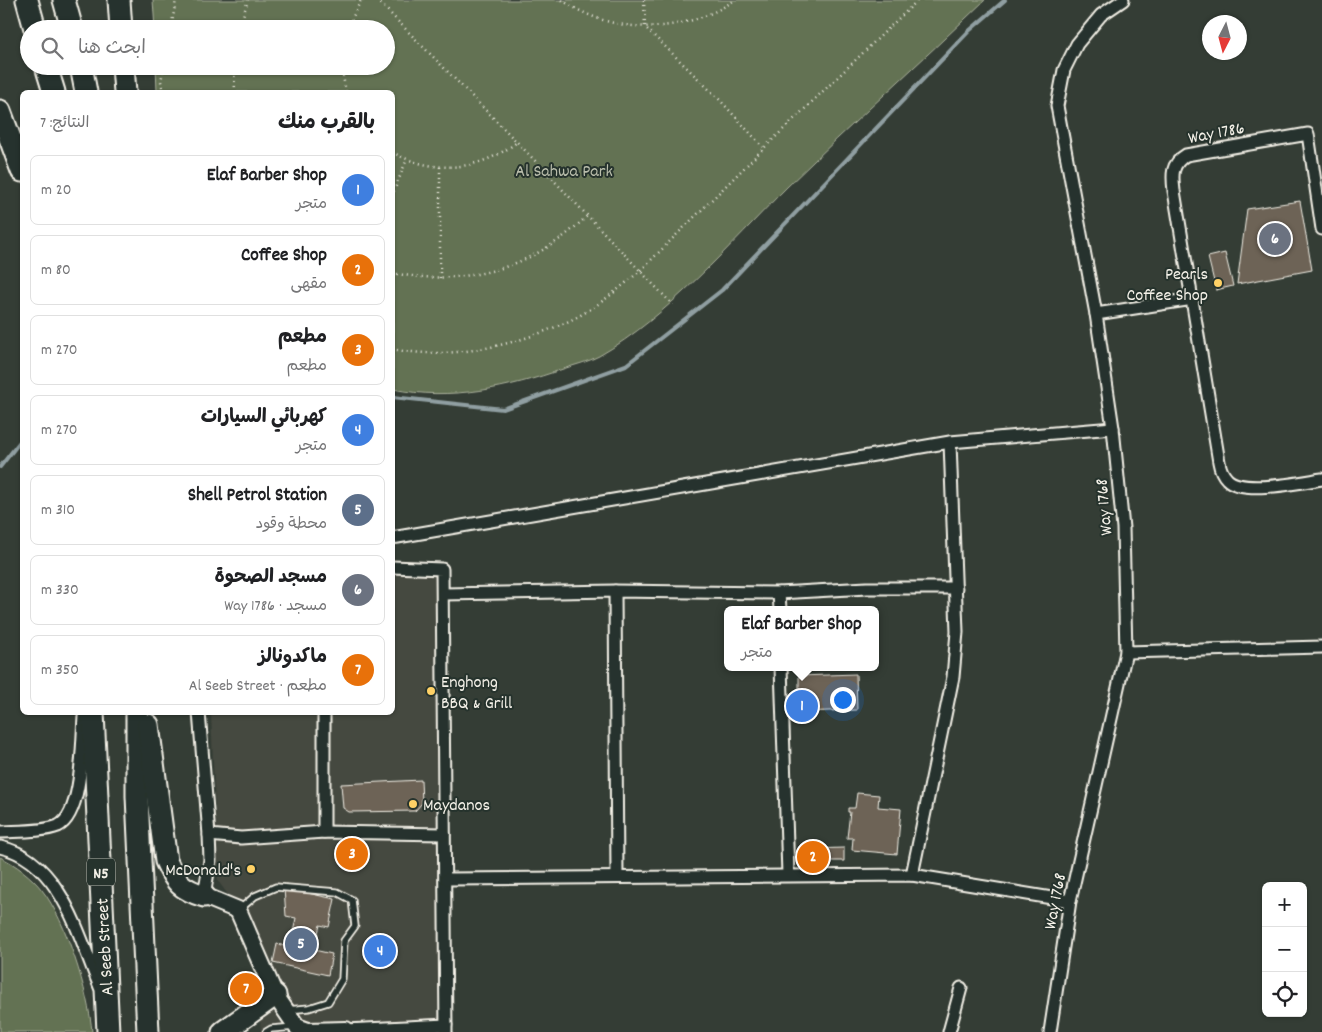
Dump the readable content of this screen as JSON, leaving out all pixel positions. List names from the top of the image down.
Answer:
{
  "streets": {
    "highway": ["N5", "Al Seeb Street"],
    "street": ["Way 1786", "Way 1768"]
  },
  "parks": ["Al Sahwa Park"],
  "places": [
    "Pearls Coffee Shop",
    "Enghong BBQ & Grill",
    "Maydanos",
    "McDonald's"
  ],
  "north": "bottom",
  "page": {
    "search": "ابحث هنا",
    "heading": ["بالقرب منك", "النتائج: 7"],
    "list": [
      {
        "mark": "1",
        "name": "Elaf Barber Shop",
        "note": "متجر",
        "value": "20 m"
      },
      {
        "mark": "2",
        "name": "Coffee Shop",
        "note": "مقهى",
        "value": "80 m"
      },
      {
        "mark": "3",
        "name": "مطعم",
        "note": "مطعم",
        "value": "270 m"
      },
      {
        "mark": "4",
        "name": "كهربائي السيارات",
        "note": "متجر",
        "value": "270 m"
      },
      {
        "mark": "5",
        "name": "Shell Petrol Station",
        "note": "محطة وقود",
        "value": "310 m"
      },
      {
        "mark": "6",
        "name": "مسجد الصحوة",
        "note": "مسجد · Way 1786",
        "value": "330 m"
      },
      {
        "mark": "7",
        "name": "ماكدونالز",
        "note": "مطعم · Al Seeb Street",
        "value": "350 m"
      }
    ],
    "pins": [
      "6",
      "1",
      "3",
      "2",
      "5",
      "4",
      "7"
    ],
    "popup": ["Elaf Barber Shop", "متجر"],
    "map_buttons": ["+", "−"]
  }
}
